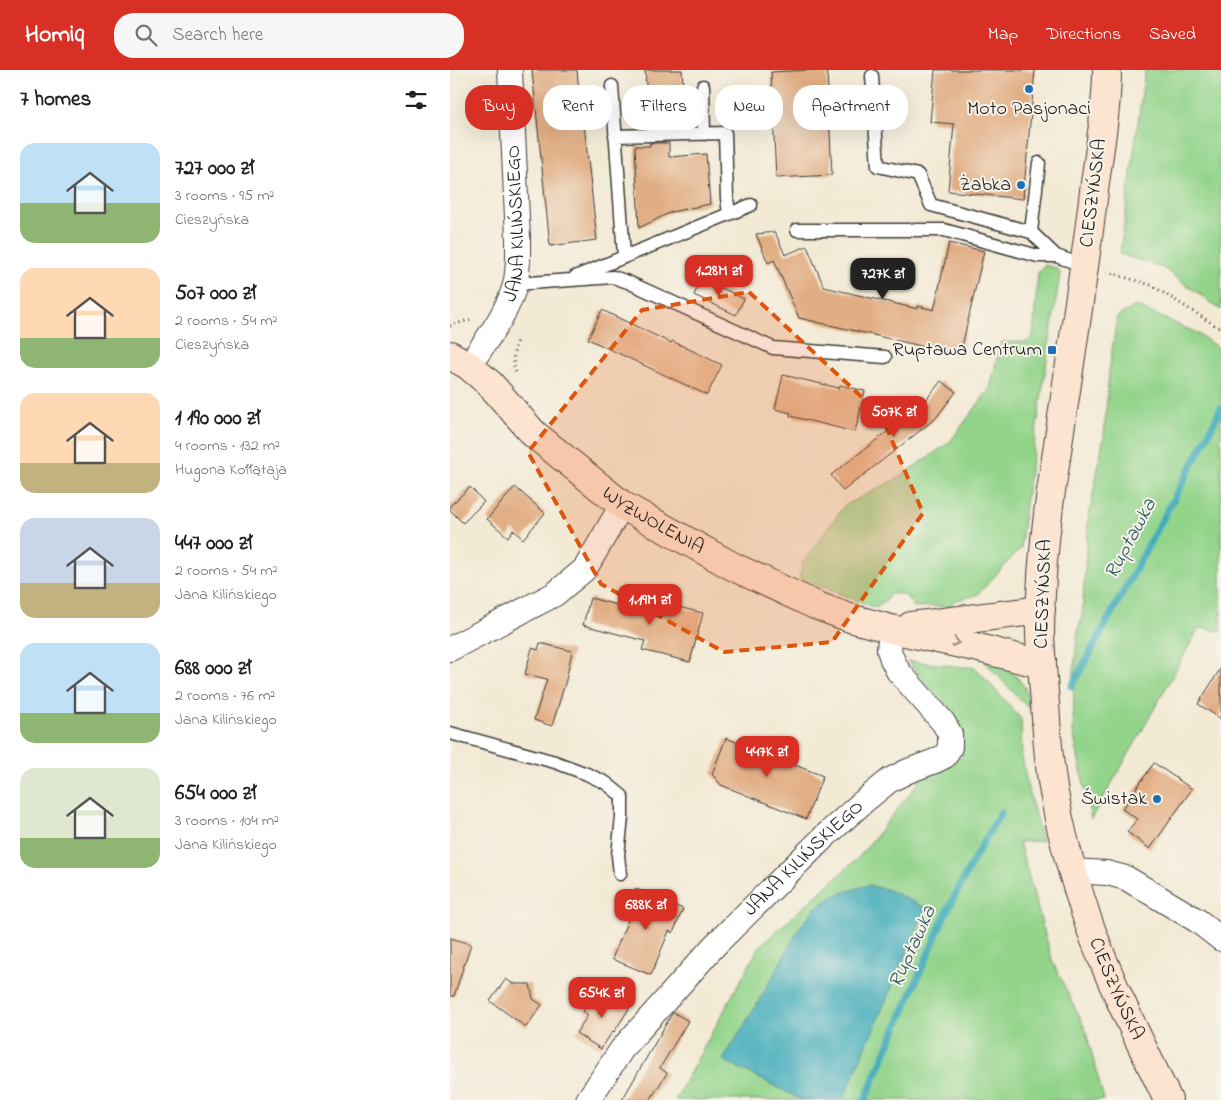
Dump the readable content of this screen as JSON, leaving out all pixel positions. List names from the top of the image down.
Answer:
{
  "streets": {
    "main road": ["CIESZYŃSKA", "WYZWOLENIA"],
    "street": ["JANA KILIŃSKIEGO"]
  },
  "crossings": [
    ["CIESZYŃSKA", "WYZWOLENIA"],
    ["JANA KILIŃSKIEGO", "WYZWOLENIA"]
  ],
  "water": ["Ruptawka"],
  "places": {
    "other": ["Moto Pasjonaci", "Żabka", "Świstak"],
    "transit": ["Ruptawa Centrum"]
  },
  "page": {
    "header": "Homiq",
    "search": "Search here",
    "nav": ["Map", "Directions", "Saved"],
    "heading": "7 homes",
    "chip": [
      "Buy",
      "Rent",
      "Filters",
      "New",
      "Apartment"
    ],
    "list": [
      {
        "name": "727 000 zł",
        "note": "3 rooms · 95 m² · Cieszyńska"
      },
      {
        "name": "507 000 zł",
        "note": "2 rooms · 54 m² · Cieszyńska"
      },
      {
        "name": "1 190 000 zł",
        "note": "4 rooms · 132 m² · Hugona Kołłątaja"
      },
      {
        "name": "447 000 zł",
        "note": "2 rooms · 54 m² · Jana Kilińskiego"
      },
      {
        "name": "688 000 zł",
        "note": "2 rooms · 76 m² · Jana Kilińskiego"
      },
      {
        "name": "654 000 zł",
        "note": "3 rooms · 104 m² · Jana Kilińskiego"
      }
    ],
    "price": [
      "1.28M zł",
      "727K zł",
      "507K zł",
      "1.19M zł",
      "447K zł",
      "688K zł",
      "654K zł"
    ]
  }
}
